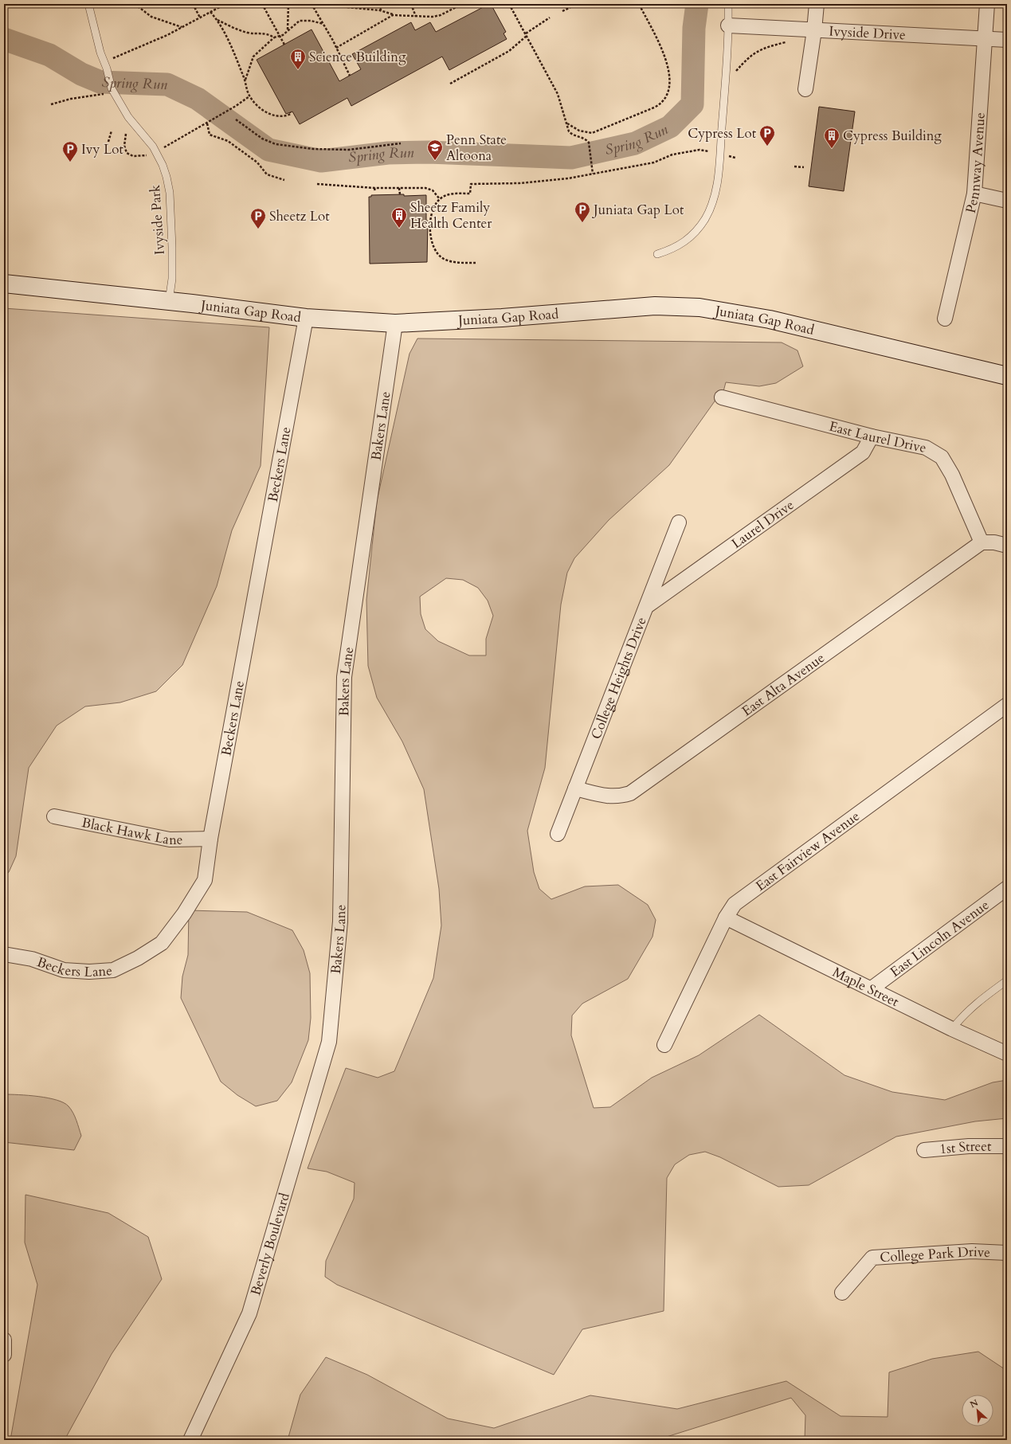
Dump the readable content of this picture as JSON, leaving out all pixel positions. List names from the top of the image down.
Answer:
{
  "streets": {
    "main road": ["Juniata Gap Road"],
    "street": [
      "Ivyside Drive",
      "Pennway Avenue",
      "Bakers Lane",
      "East Laurel Drive",
      "Beckers Lane",
      "Laurel Drive",
      "College Heights Drive",
      "East Alta Avenue",
      "Black Hawk Lane",
      "East Fairview Avenue",
      "East Lincoln Avenue",
      "Maple Street",
      "1st Street",
      "Beverly Boulevard",
      "College Park Drive"
    ],
    "lane": ["Ivyside Park"]
  },
  "crossings": [
    ["Ivyside Drive", "Pennway Avenue"],
    ["Ivyside Park", "Juniata Gap Road"],
    ["Juniata Gap Road", "Bakers Lane"],
    ["Juniata Gap Road", "Beckers Lane"],
    ["Bakers Lane", "Beverly Boulevard"],
    ["East Laurel Drive", "Laurel Drive"],
    ["East Laurel Drive", "East Alta Avenue"],
    ["Beckers Lane", "Black Hawk Lane"],
    ["Laurel Drive", "College Heights Drive"],
    ["College Heights Drive", "East Alta Avenue"],
    ["East Fairview Avenue", "Maple Street"],
    ["East Lincoln Avenue", "Maple Street"]
  ],
  "water": ["Spring Run"],
  "places": {
    "building": ["Science Building", "Cypress Building", "Sheetz Family Health Center"],
    "parking": [
      "Cypress Lot",
      "Ivy Lot",
      "Juniata Gap Lot",
      "Sheetz Lot"
    ],
    "school or university": ["Penn State Altoona"]
  },
  "north": "top left"
}
